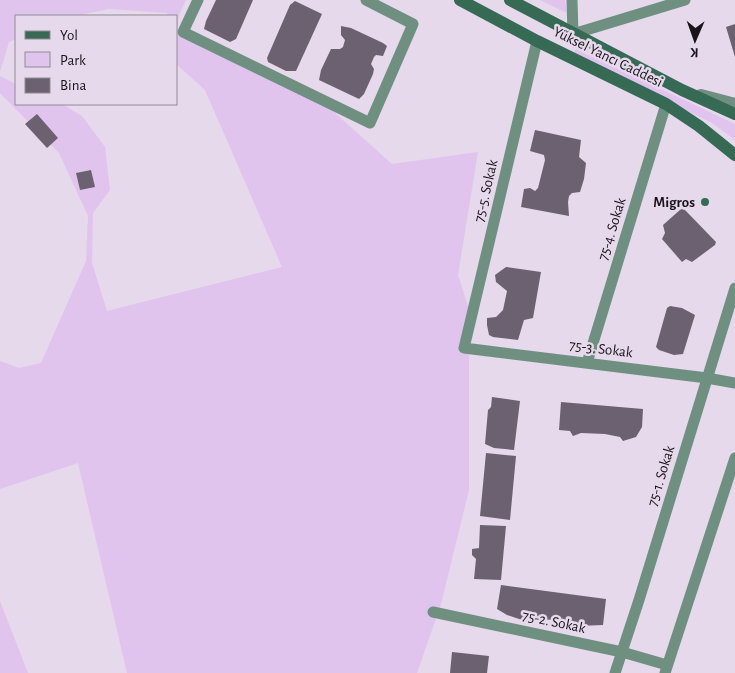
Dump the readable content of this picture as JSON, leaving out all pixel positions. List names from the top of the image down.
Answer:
{
  "streets": {
    "main road": ["Yüksel Yancı Caddesi"],
    "street": [
      "75-5. Sokak",
      "75-4. Sokak",
      "75-3. Sokak",
      "75-1. Sokak",
      "75-2. Sokak"
    ]
  },
  "crossings": [
    ["Yüksel Yancı Caddesi", "75-5. Sokak"],
    ["Yüksel Yancı Caddesi", "75-4. Sokak"],
    ["75-5. Sokak", "75-3. Sokak"],
    ["75-4. Sokak", "75-3. Sokak"],
    ["75-3. Sokak", "75-1. Sokak"],
    ["75-1. Sokak", "75-2. Sokak"]
  ],
  "places": ["Migros"],
  "legend": ["Yol", "Park", "Bina"],
  "north": "bottom"
}
